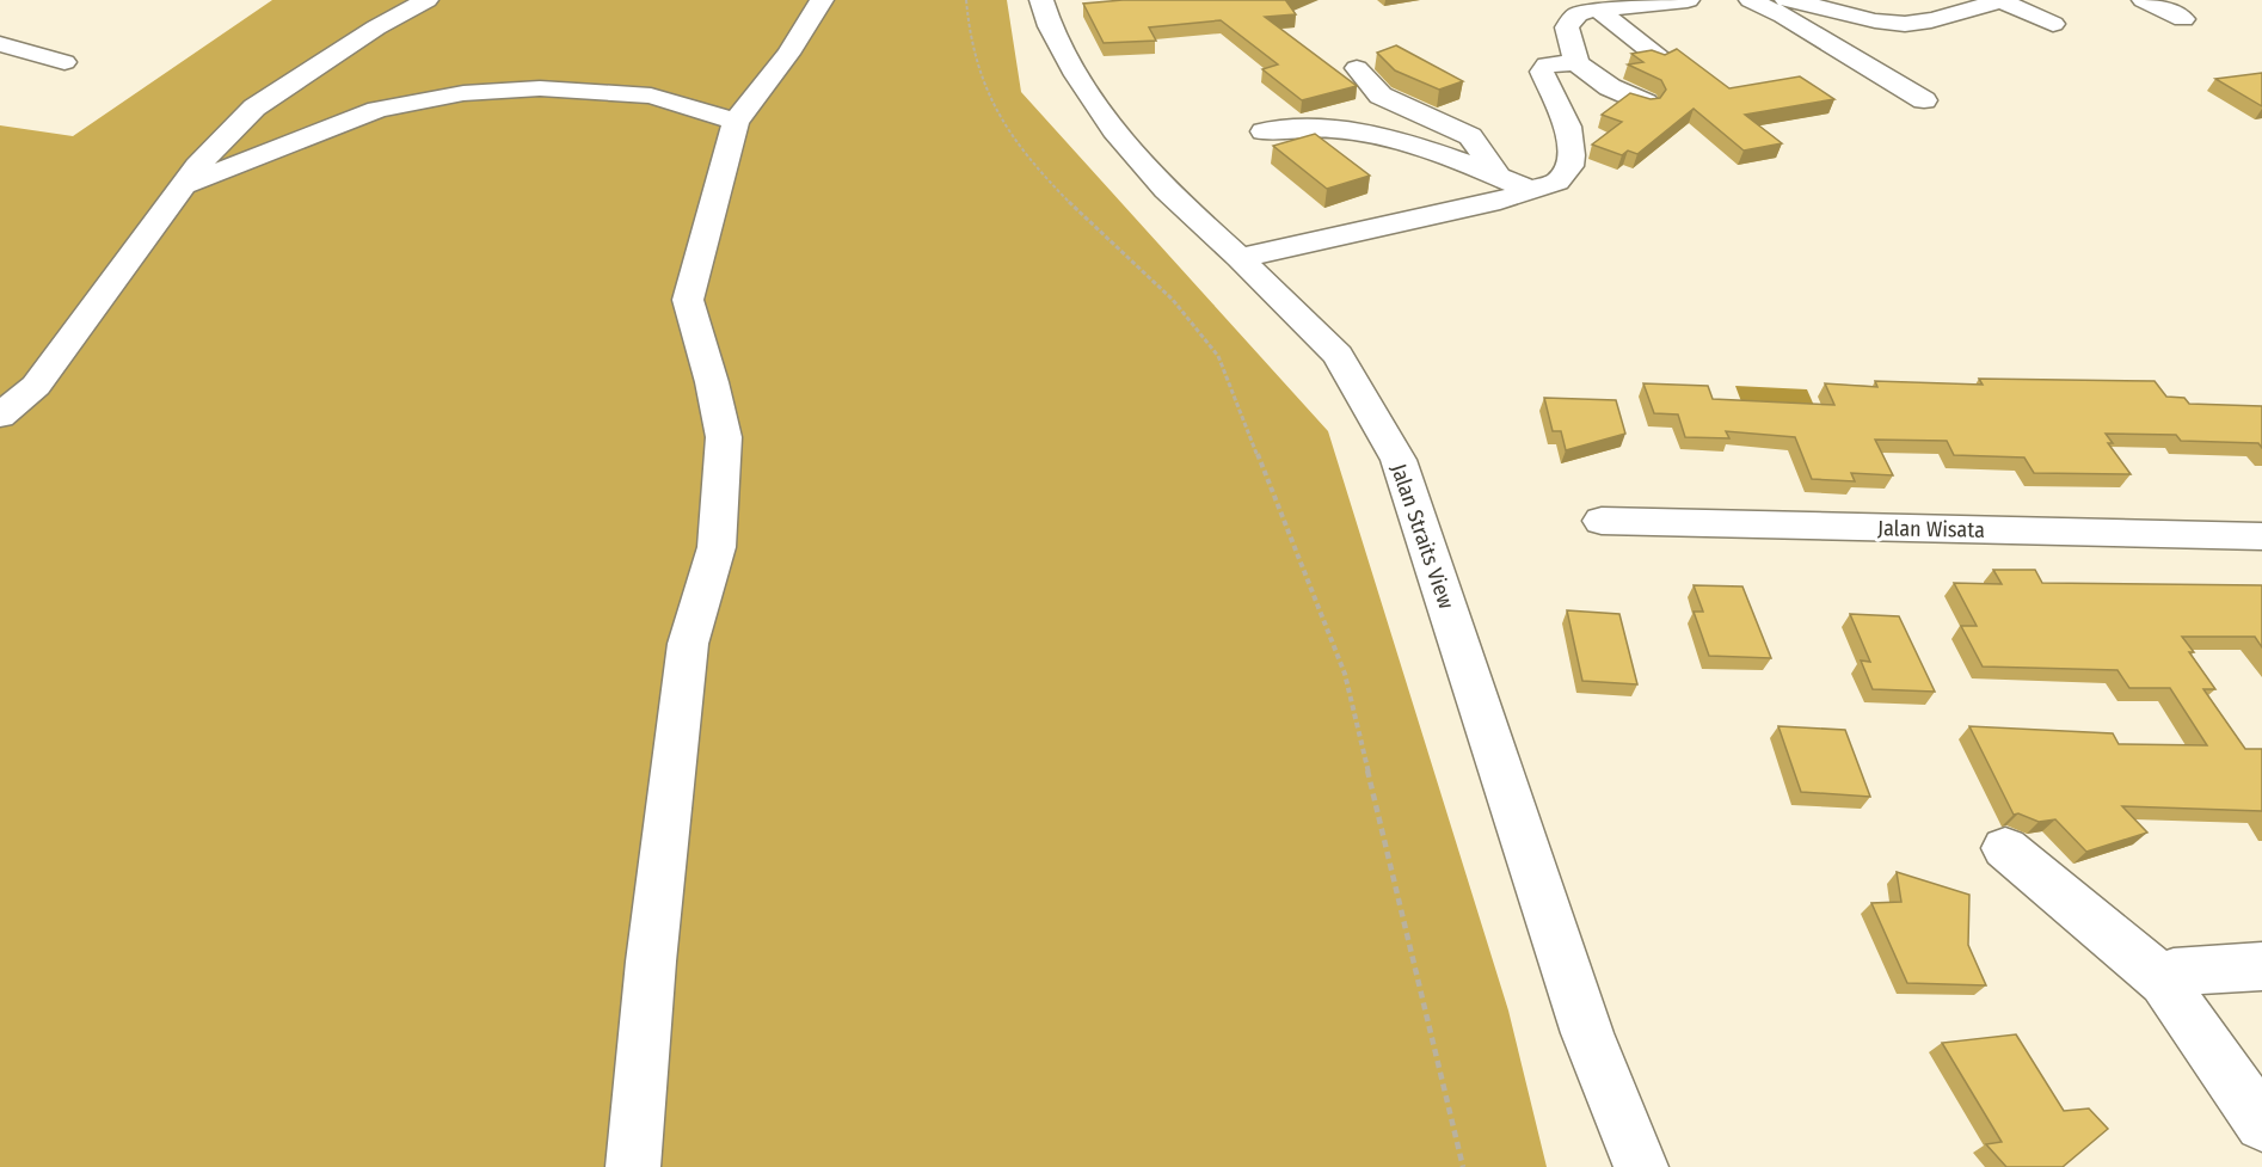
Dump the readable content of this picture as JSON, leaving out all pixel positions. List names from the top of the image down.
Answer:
{
  "streets": {
    "street": ["Jalan Wisata", "Jalan Straits View"]
  }
}
